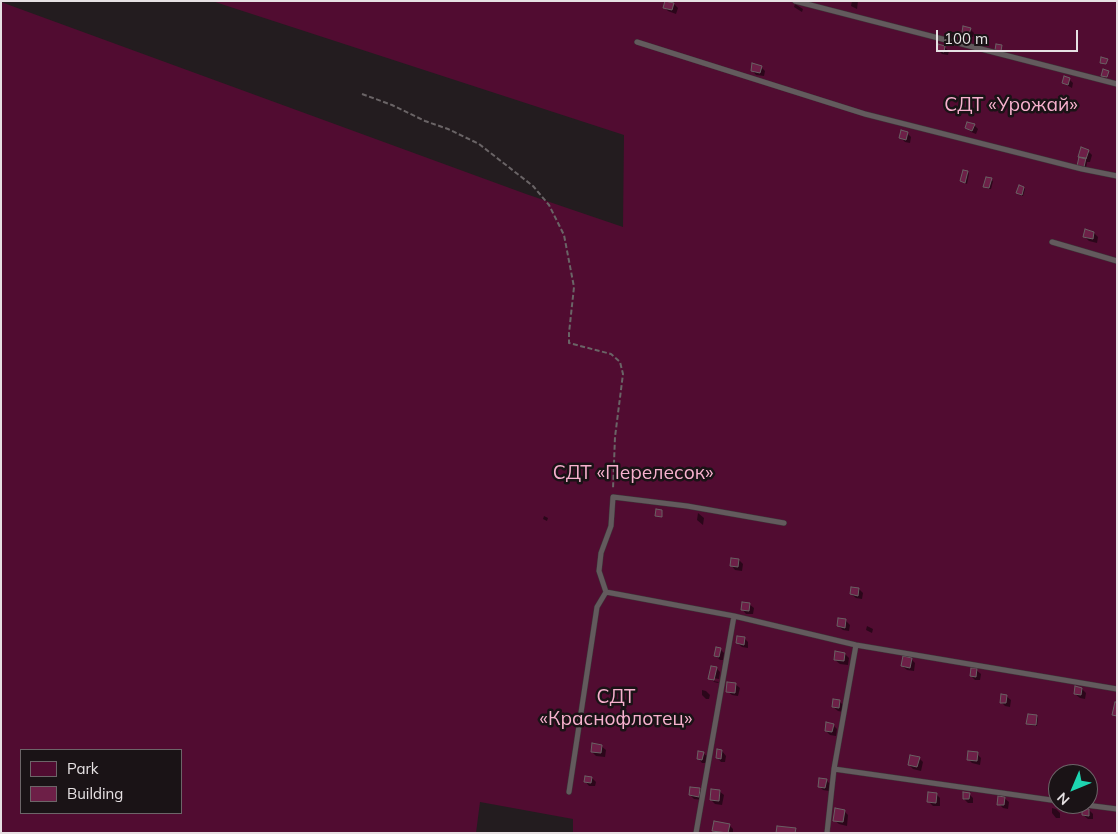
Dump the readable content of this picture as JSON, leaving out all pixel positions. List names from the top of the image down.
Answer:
{
  "parks": ["СДТ «Урожай»", "СДТ «Перелесок»", "СДТ «Краснофлотец»"],
  "legend": ["Park", "Building"],
  "scale_bar": "100 m",
  "north": "bottom left"
}
